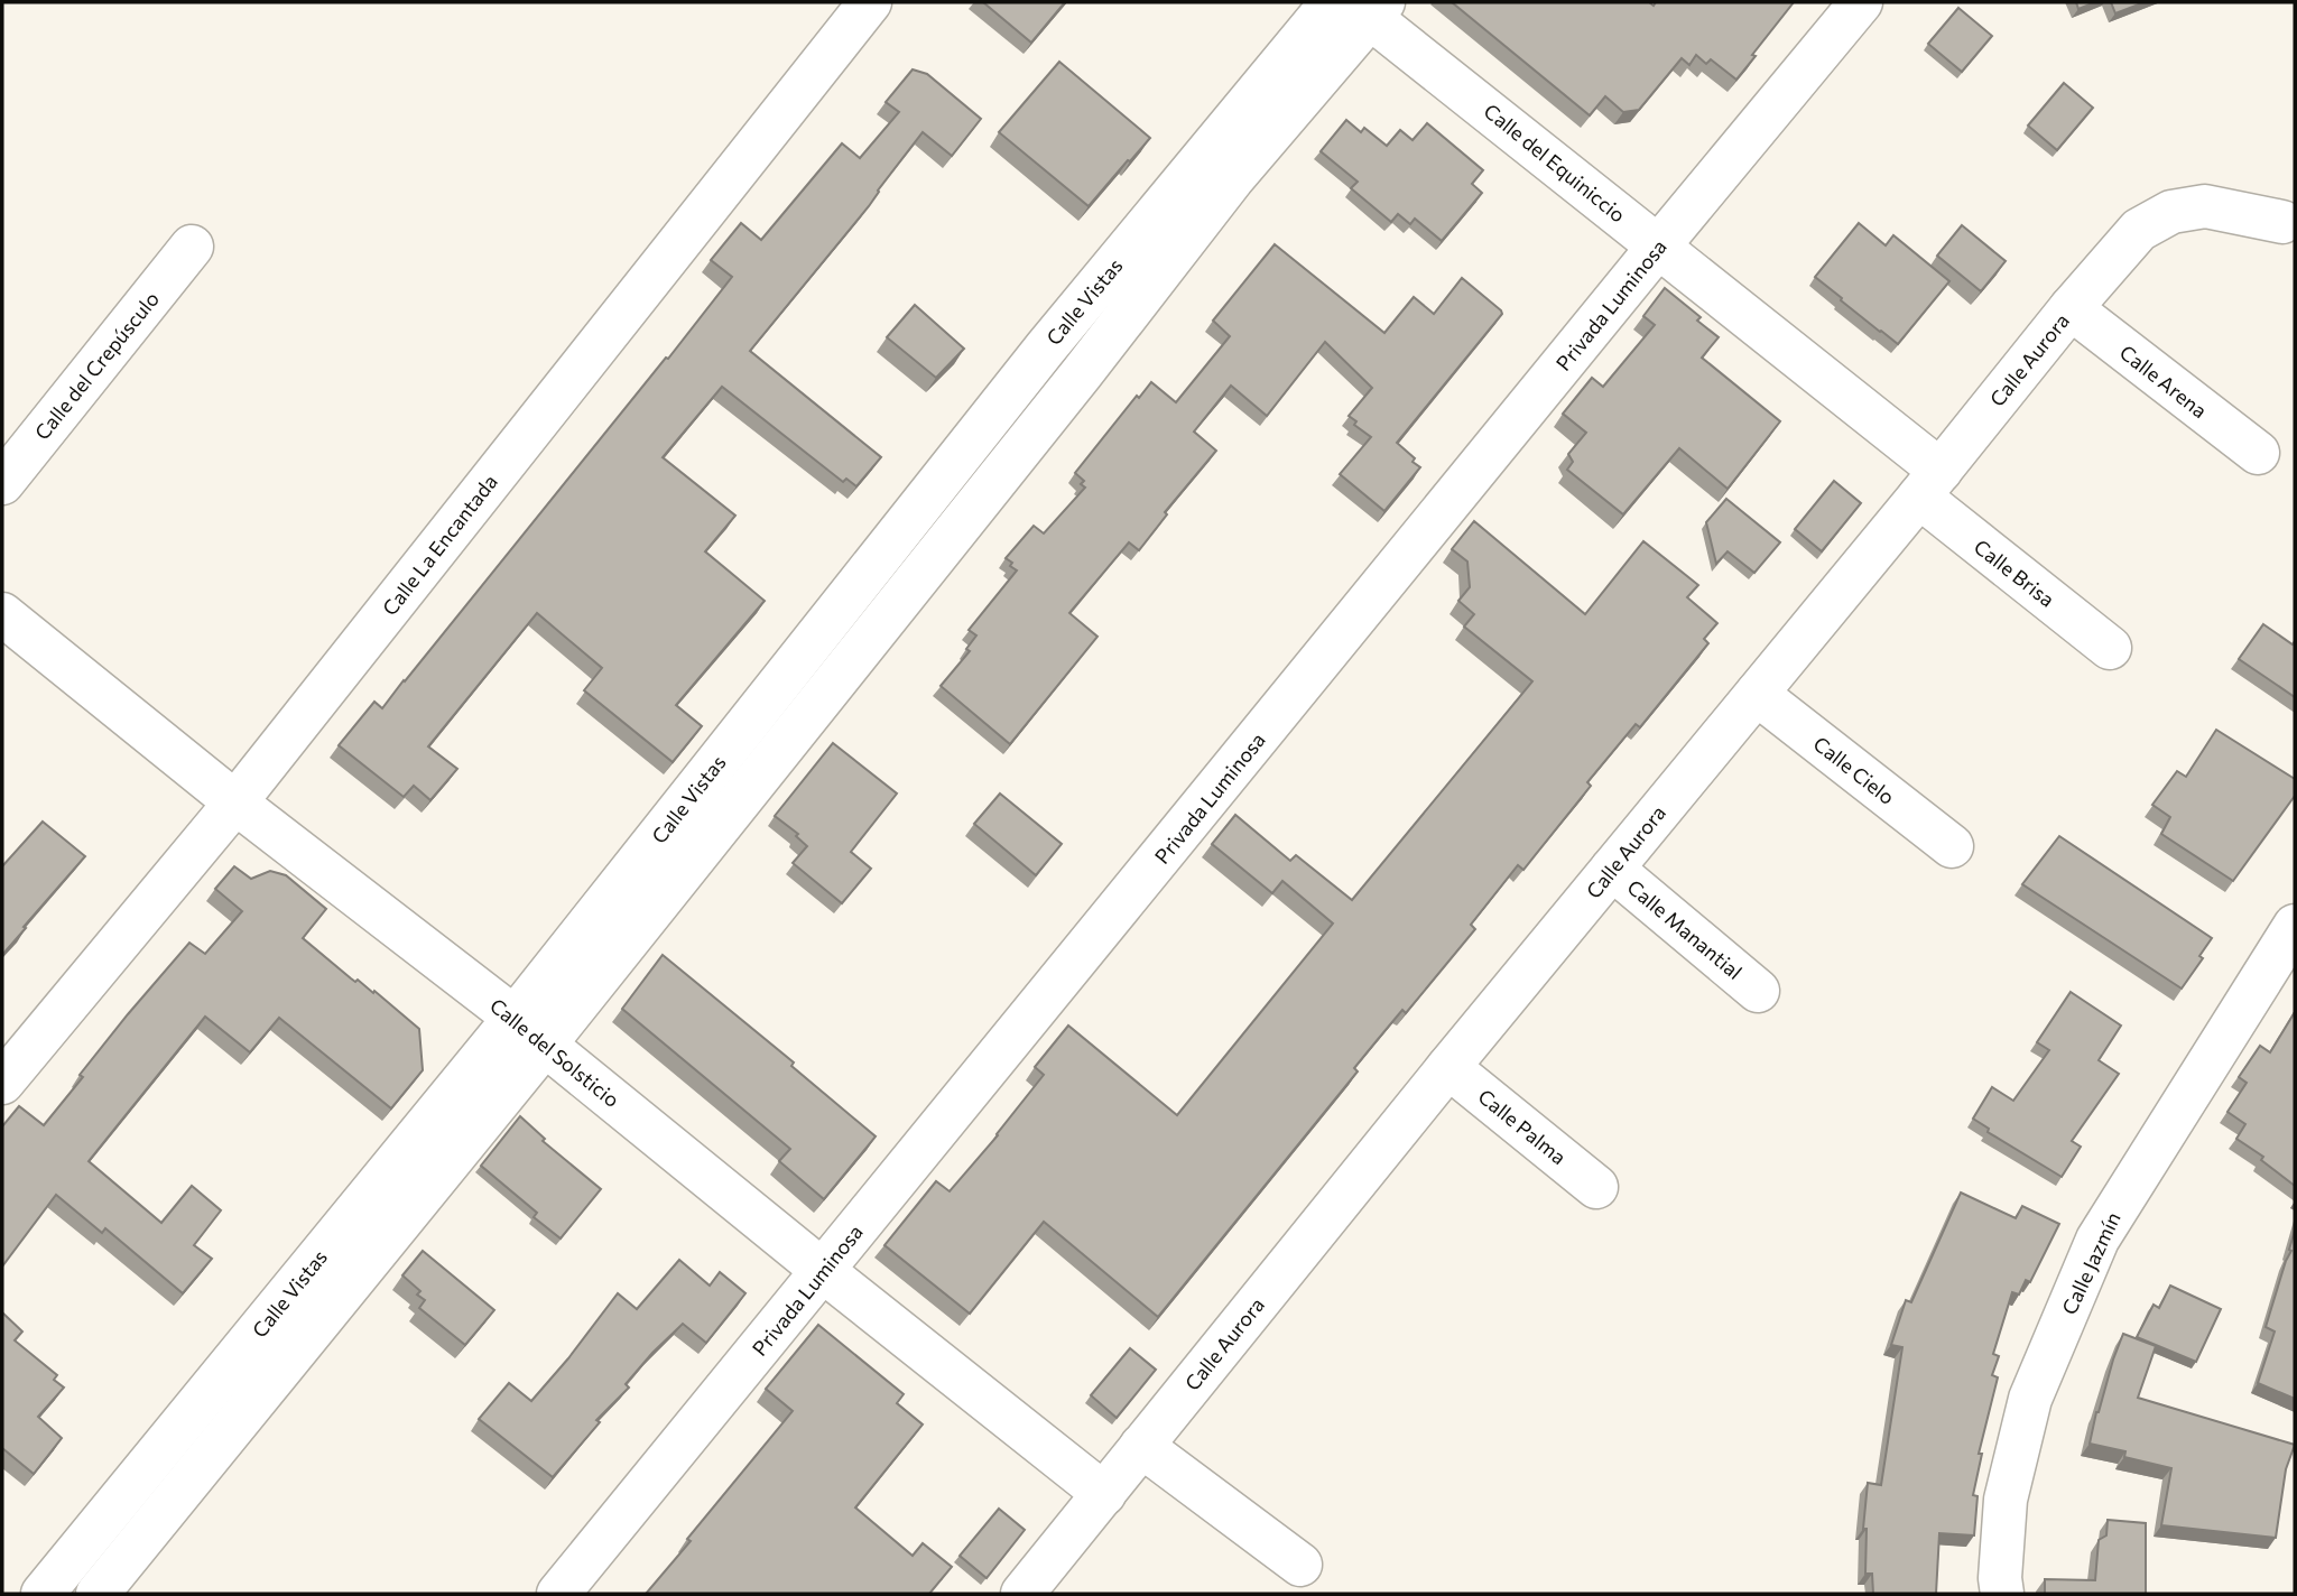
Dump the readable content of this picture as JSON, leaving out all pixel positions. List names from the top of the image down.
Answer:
{
  "streets": {
    "street": [
      "Calle del Equiniccio",
      "Calle Vistas",
      "Privada Luminosa",
      "Calle Aurora",
      "Calle del Crepúsculo",
      "Calle Arena",
      "Calle La Encantada",
      "Calle Brisa",
      "Calle Cielo",
      "Calle Manantial",
      "Calle del Solsticio",
      "Calle Palma",
      "Calle Jazmín"
    ]
  },
  "crossings": [
    ["Calle del Equiniccio", "Calle Vistas"],
    ["Calle del Equiniccio", "Privada Luminosa"],
    ["Calle del Equiniccio", "Calle Aurora"],
    ["Calle del Equiniccio", "Calle Brisa"],
    ["Calle Vistas", "Calle del Solsticio"],
    ["Privada Luminosa", "Calle del Solsticio"],
    ["Calle Aurora", "Calle Arena"],
    ["Calle Aurora", "Calle Brisa"],
    ["Calle Aurora", "Calle Cielo"],
    ["Calle Aurora", "Calle Manantial"],
    ["Calle Aurora", "Calle del Solsticio"],
    ["Calle Aurora", "Calle Palma"],
    ["Calle La Encantada", "Calle del Solsticio"]
  ]
}
